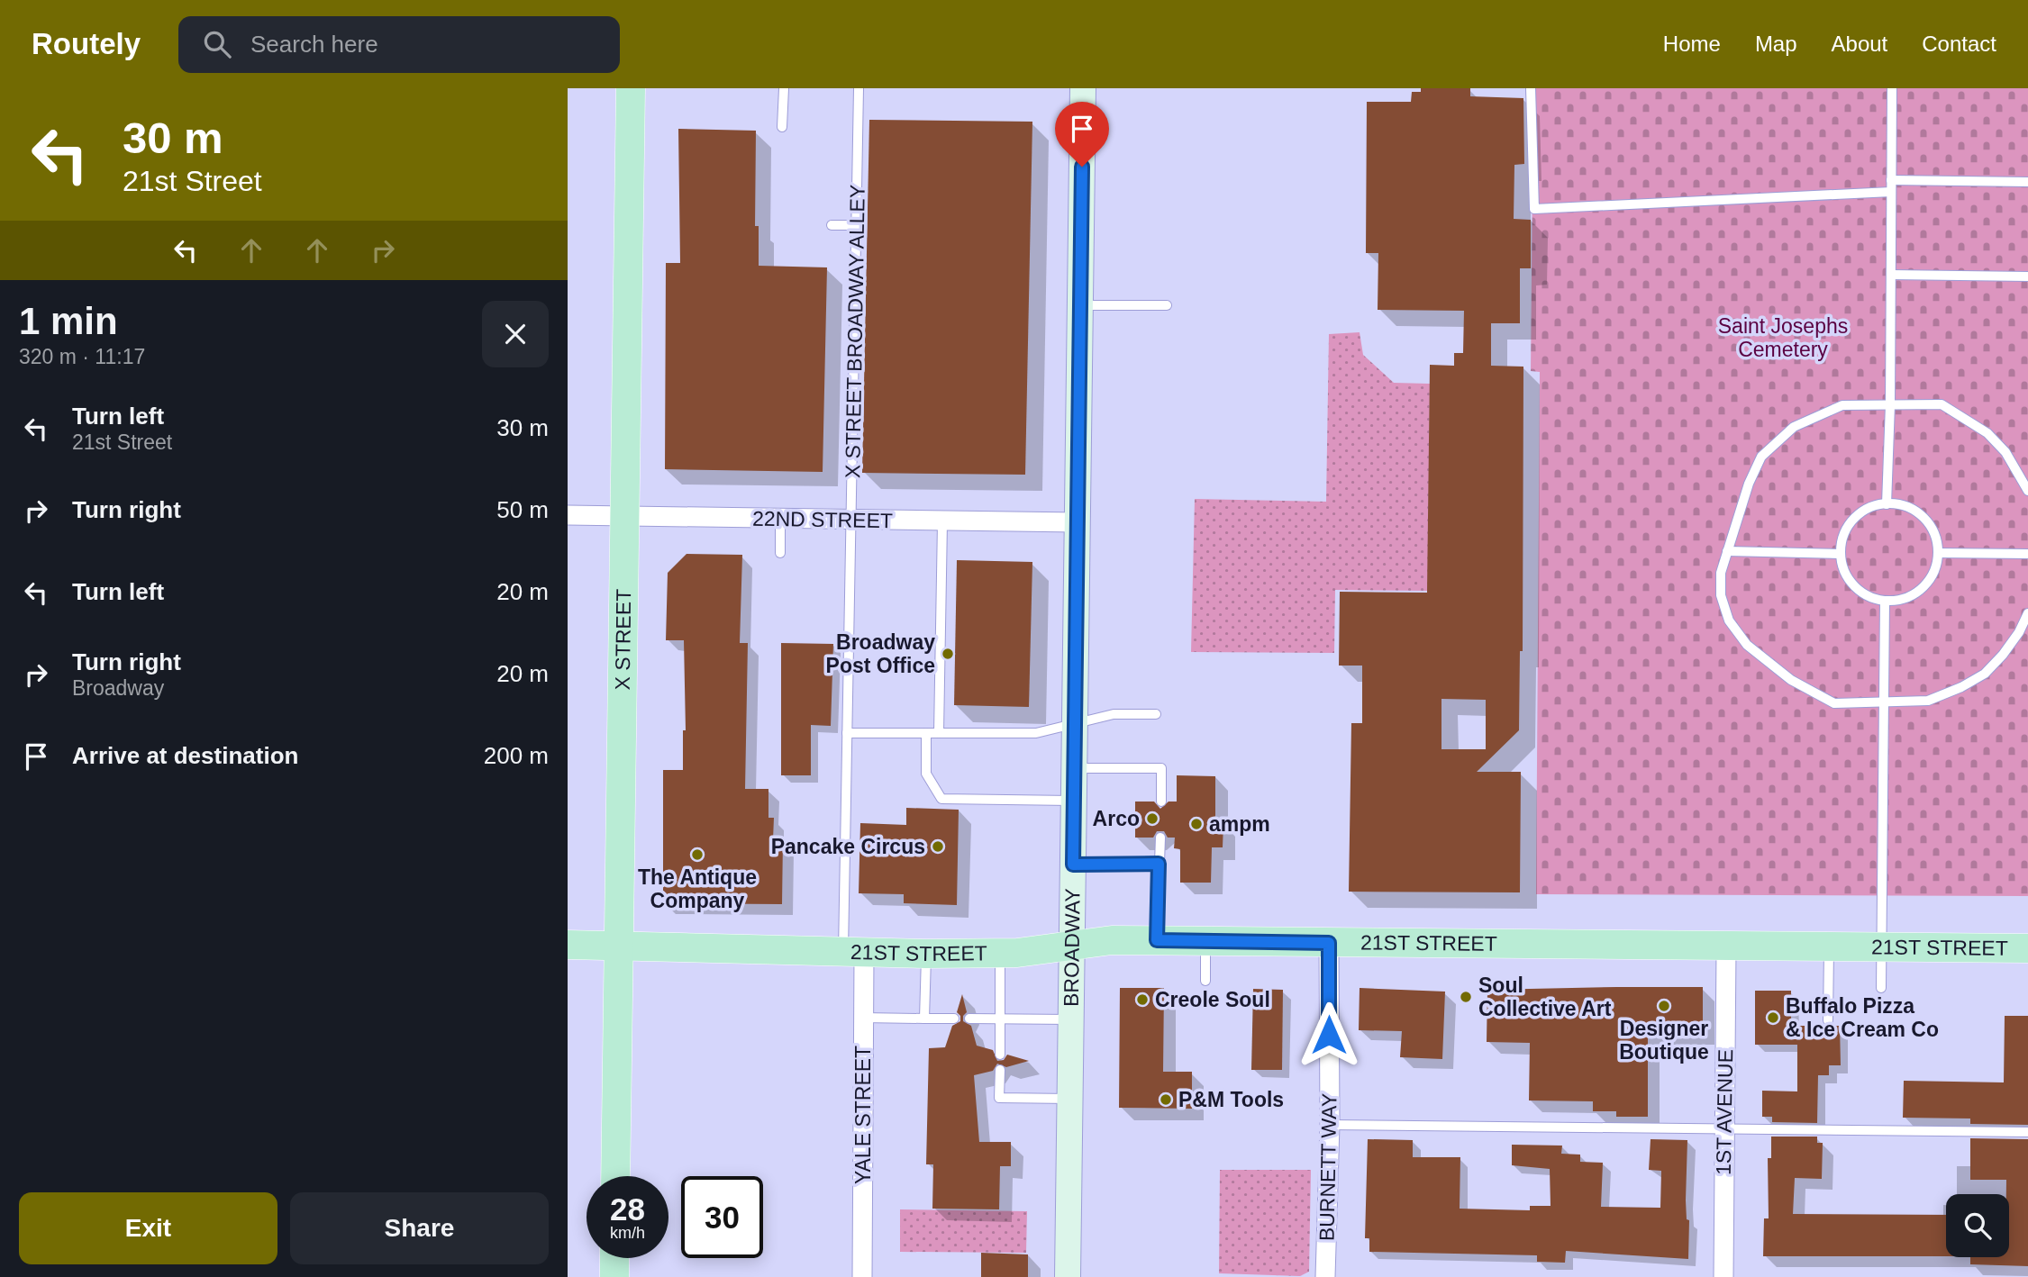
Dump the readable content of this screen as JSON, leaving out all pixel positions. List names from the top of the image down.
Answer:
{
  "streets": {
    "main road": ["X STREET", "21ST STREET", "BROADWAY"],
    "street": [
      "22ND STREET",
      "1ST AVENUE",
      "YALE STREET",
      "BURNETT WAY"
    ],
    "lane": ["X STREET BROADWAY ALLEY"]
  },
  "crossings": [
    ["X STREET BROADWAY ALLEY", "22ND STREET"],
    ["X STREET BROADWAY ALLEY", "21ST STREET"],
    ["X STREET BROADWAY ALLEY", "YALE STREET"],
    ["22ND STREET", "X STREET"],
    ["22ND STREET", "BROADWAY"],
    ["X STREET", "21ST STREET"],
    ["21ST STREET", "BROADWAY"],
    ["21ST STREET", "1ST AVENUE"],
    ["21ST STREET", "YALE STREET"],
    ["21ST STREET", "BURNETT WAY"]
  ],
  "parks": ["Saint Josephs Cemetery"],
  "places": [
    "Broadway Post Office",
    "Arco",
    "ampm",
    "Pancake Circus",
    "The Antique Company",
    "Soul Collective Art",
    "Creole Soul",
    "Designer Boutique",
    "Buffalo Pizza & Ice Cream Co",
    "P&M Tools"
  ],
  "page": {
    "header": "Routely",
    "search": "Search here",
    "nav": [
      "Home",
      "Map",
      "About",
      "Contact"
    ],
    "turn": ["30 m", "21st Street"],
    "heading": ["1 min", "320 m · 11:17"],
    "list": [
      {
        "name": "Turn left",
        "note": "21st Street",
        "value": "30 m"
      },
      {
        "name": "Turn right",
        "value": "50 m"
      },
      {
        "name": "Turn left",
        "value": "20 m"
      },
      {
        "name": "Turn right",
        "note": "Broadway",
        "value": "20 m"
      },
      {
        "name": "Arrive at destination",
        "value": "200 m"
      }
    ],
    "speed": "28 km/h",
    "limit": "30",
    "buttons": ["Exit", "Share"]
  }
}
